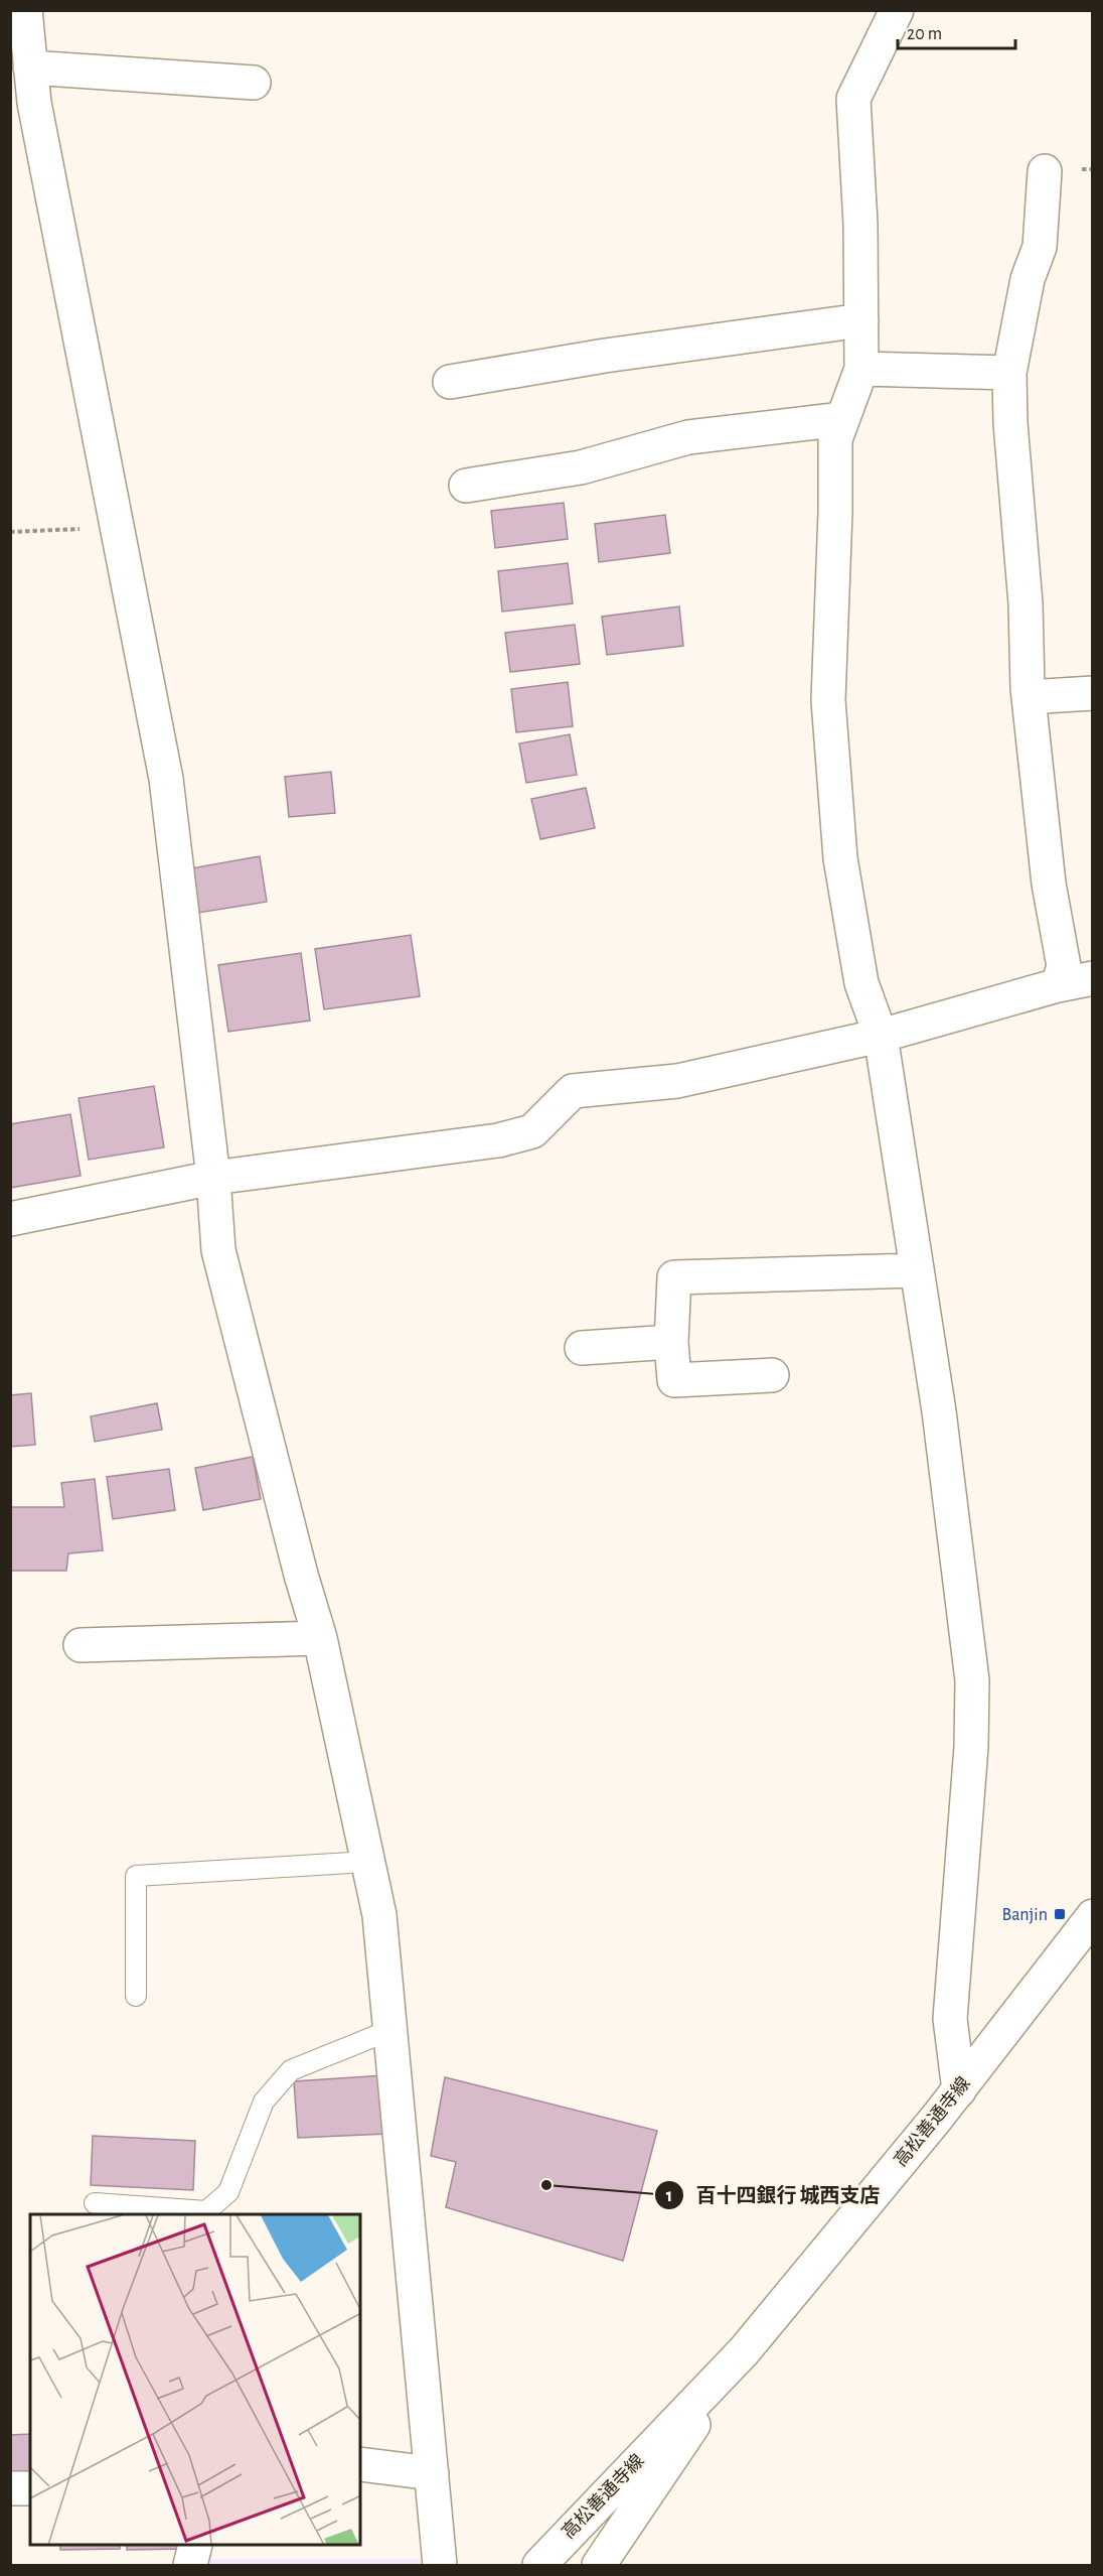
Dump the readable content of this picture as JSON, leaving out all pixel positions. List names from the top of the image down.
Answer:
{
  "streets": {
    "street": ["高松善通寺線"]
  },
  "places": {
    "transit": ["Banjin"],
    "other": ["百十四銀行 城西支店"]
  },
  "scale_bar": "20 m"
}
